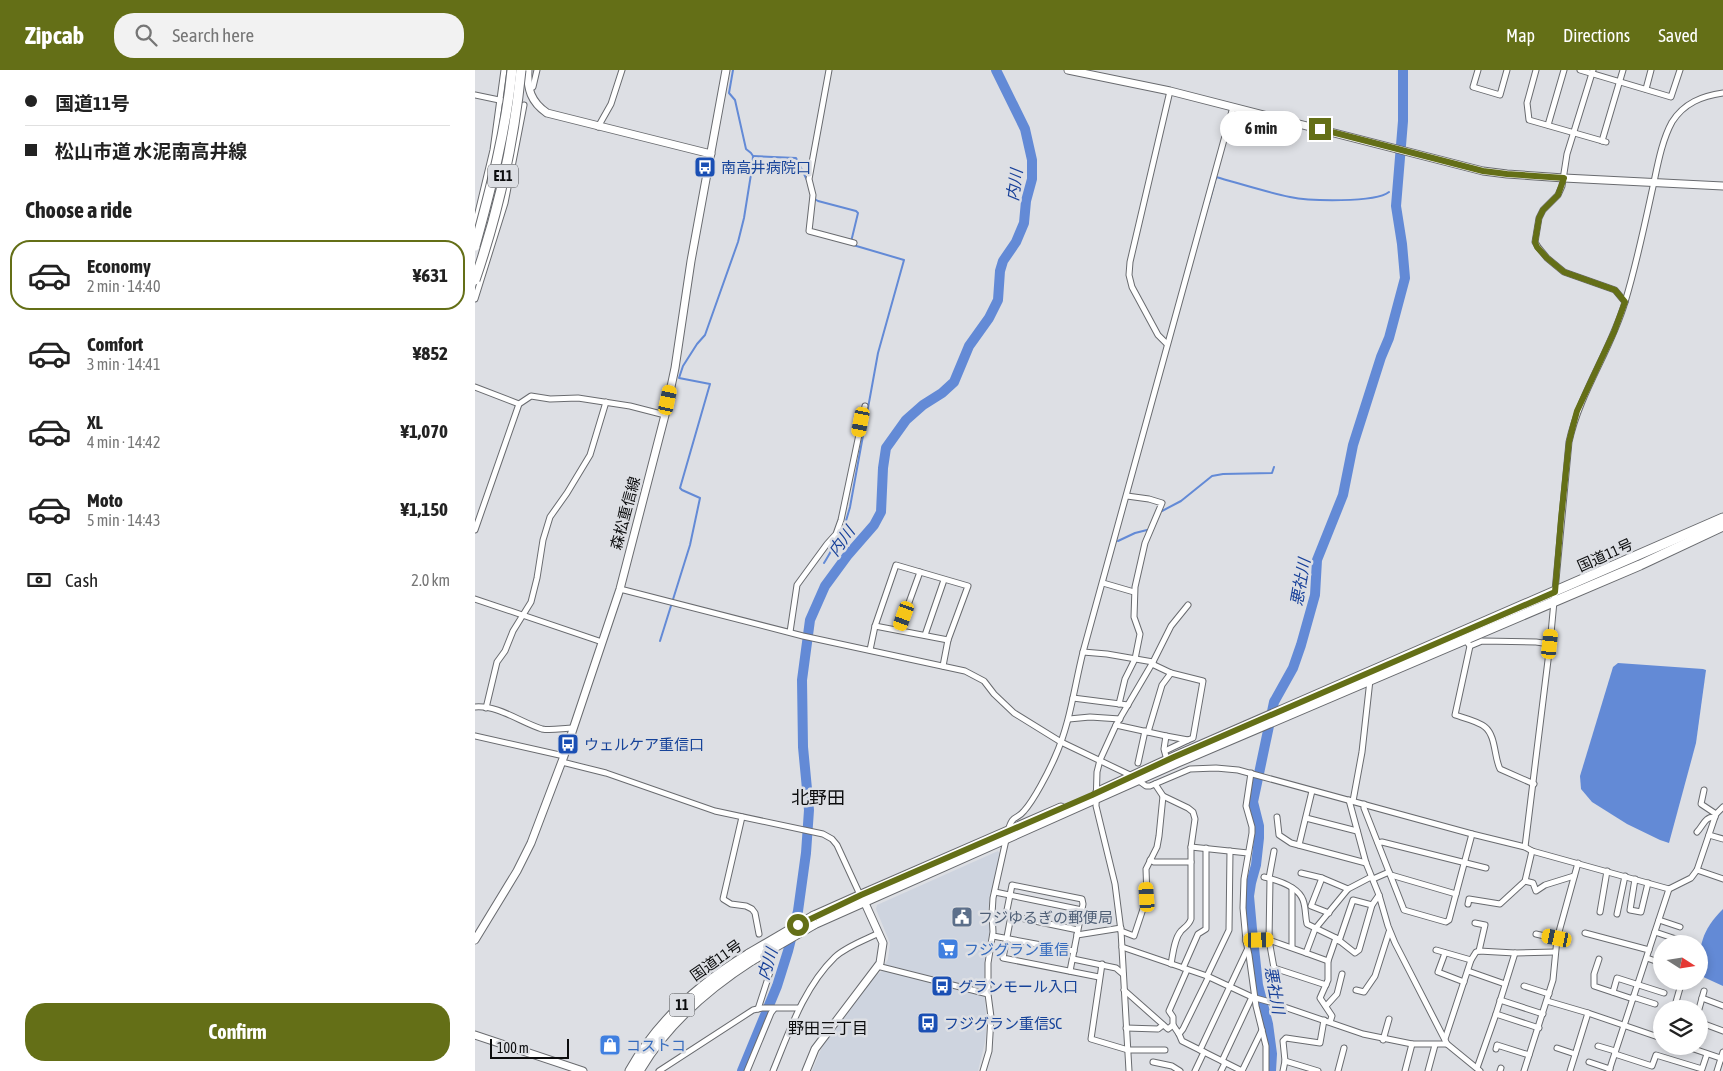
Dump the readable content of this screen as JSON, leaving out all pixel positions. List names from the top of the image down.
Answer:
{
  "streets": {
    "highway": ["E11", "国道11号", "11"],
    "street": ["森松重信線"]
  },
  "districts": ["北野田", "野田三丁目"],
  "water": ["内川", "悪社川"],
  "places": {
    "bus stop": [
      "南高井病院口",
      "ウェルケア重信口",
      "グランモール入口",
      "フジグラン重信SC"
    ],
    "public building": ["フジゆるぎの郵便局"],
    "supermarket": ["フジグラン重信"],
    "shop": ["コストコ"]
  },
  "scale_bar": "100 m",
  "north": "right",
  "page": {
    "header": "Zipcab",
    "search": "Search here",
    "nav": ["Map", "Directions", "Saved"],
    "banner": ["国道11号", "松山市道 水泥南高井線"],
    "bubble": "6 min",
    "heading": "Choose a ride",
    "list": [
      {
        "name": "Economy",
        "note": "2 min · 14:40",
        "value": "¥631"
      },
      {
        "name": "Comfort",
        "note": "3 min · 14:41",
        "value": "¥852"
      },
      {
        "name": "XL",
        "note": "4 min · 14:42",
        "value": "¥1,070"
      },
      {
        "name": "Moto",
        "note": "5 min · 14:43",
        "value": "¥1,150"
      }
    ],
    "pay": ["Cash", "2.0 km"],
    "buttons": "Confirm",
    "scale": "100 m"
  }
}
